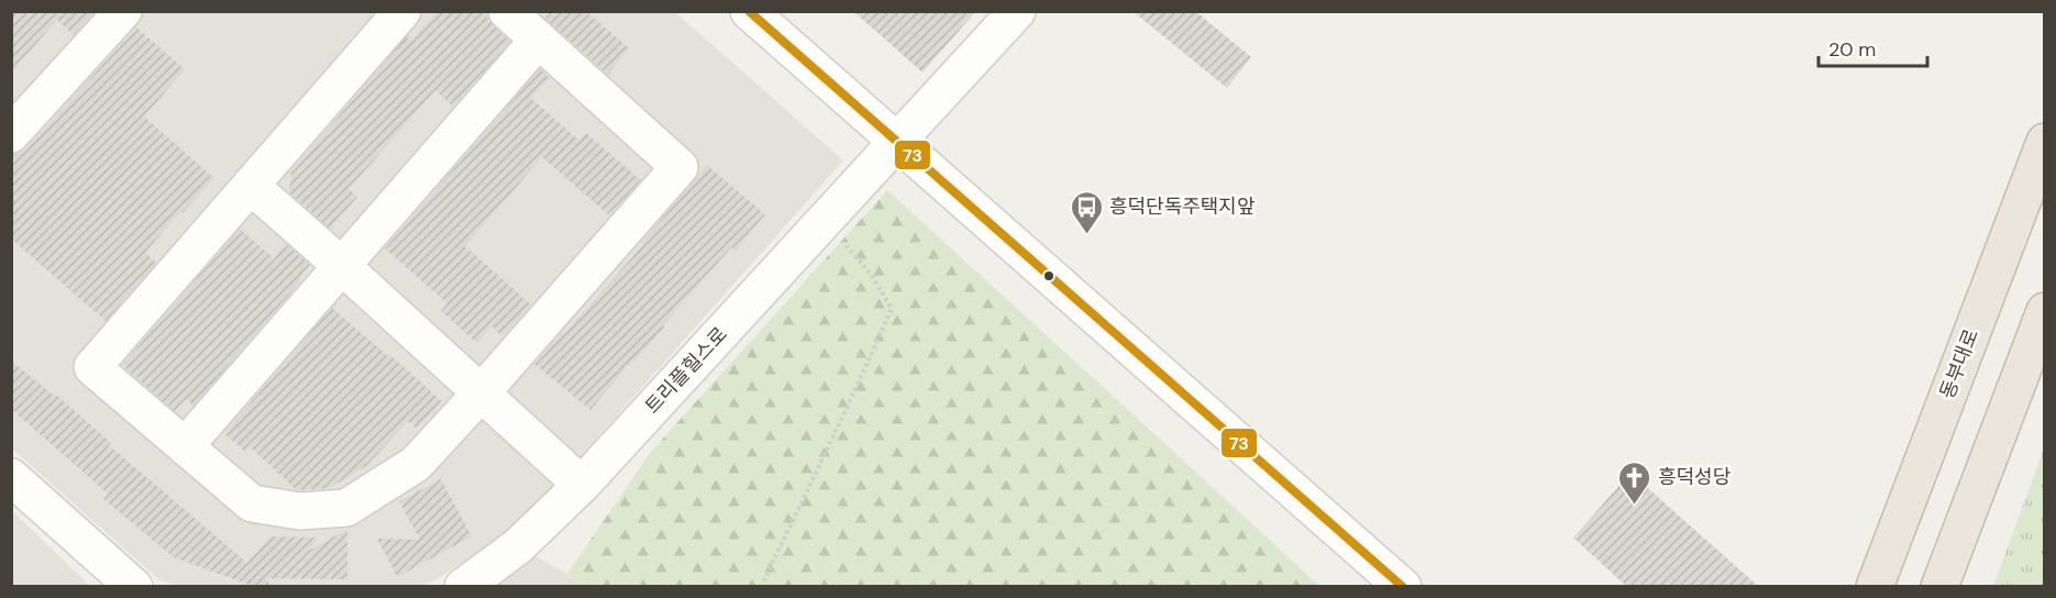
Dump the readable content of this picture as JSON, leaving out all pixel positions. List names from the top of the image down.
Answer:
{
  "streets": {
    "highway": ["동부대로"],
    "street": ["트리플힐스로"]
  },
  "places": {
    "bus stop": ["흥덕단독주택지앞"],
    "church": ["흥덕성당"]
  },
  "lines": ["transit line 73"],
  "scale_bar": "20 m"
}
